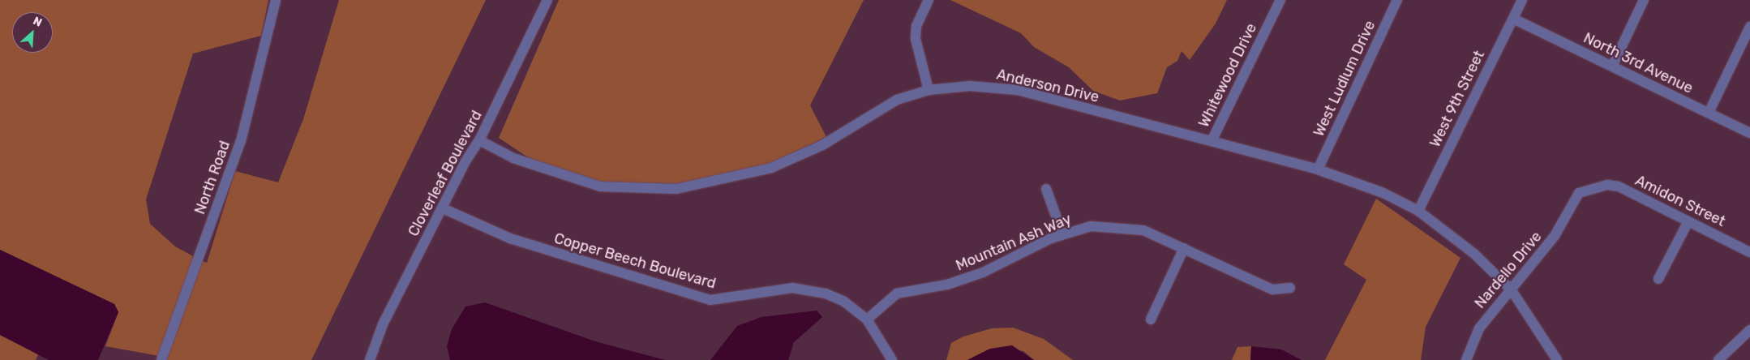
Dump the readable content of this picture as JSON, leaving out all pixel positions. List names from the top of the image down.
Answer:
{
  "streets": {
    "street": [
      "North 3rd Avenue",
      "Whitewood Drive",
      "West Ludlum Drive",
      "Anderson Drive",
      "West 9th Street",
      "Cloverleaf Boulevard",
      "North Road",
      "Amidon Street",
      "Mountain Ash Way",
      "Copper Beech Boulevard",
      "Nardello Drive"
    ]
  },
  "crossings": [
    ["North 3rd Avenue", "West 9th Street"],
    ["Whitewood Drive", "Anderson Drive"],
    ["West Ludlum Drive", "Anderson Drive"],
    ["Anderson Drive", "West 9th Street"],
    ["Anderson Drive", "Cloverleaf Boulevard"],
    ["Anderson Drive", "Nardello Drive"],
    ["Cloverleaf Boulevard", "Copper Beech Boulevard"],
    ["Amidon Street", "Nardello Drive"],
    ["Mountain Ash Way", "Copper Beech Boulevard"]
  ],
  "north": "top right"
}
